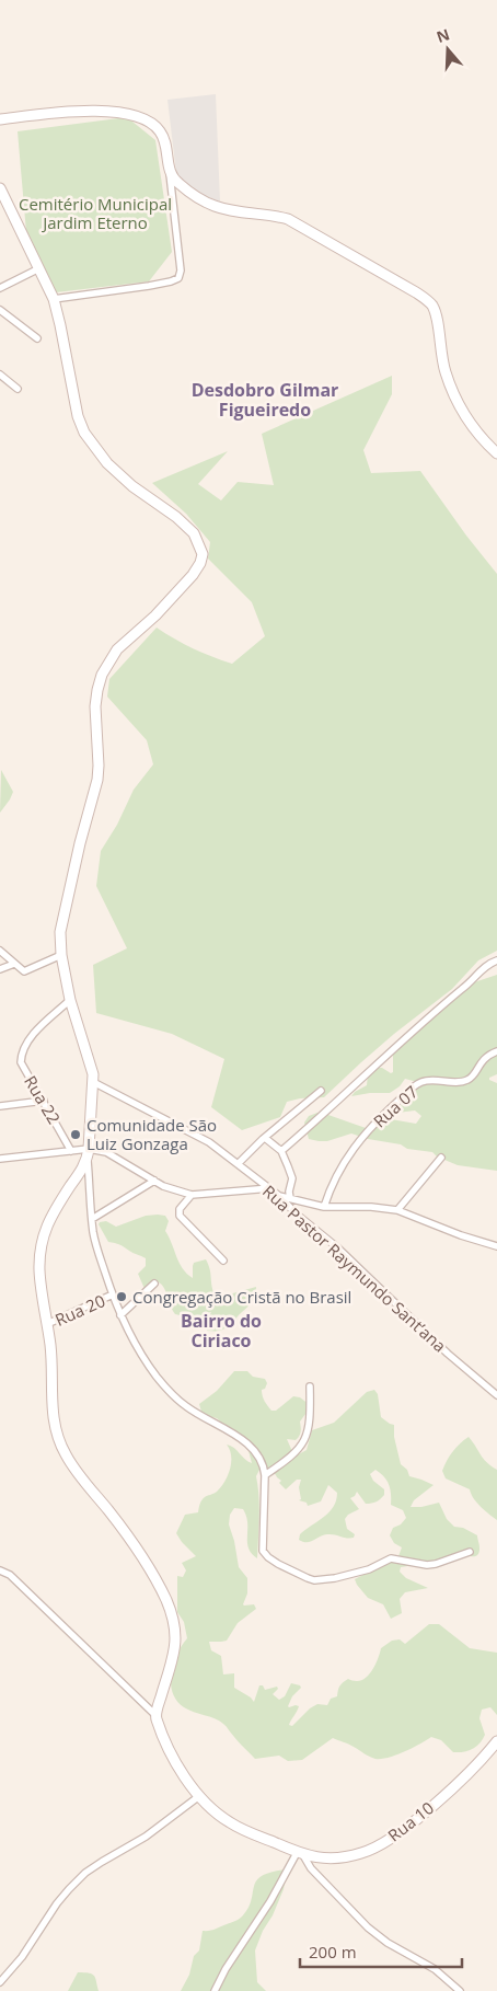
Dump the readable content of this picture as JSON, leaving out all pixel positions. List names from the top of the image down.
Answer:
{
  "streets": {
    "street": [
      "Rua 22",
      "Rua 07",
      "Rua Pastor Raymundo Sant’ana",
      "Rua 20",
      "Rua 10"
    ]
  },
  "districts": ["Desdobro Gilmar Figueiredo", "Bairro do Ciriaco"],
  "parks": ["Cemitério Municipal Jardim Eterno"],
  "places": ["Comunidade São Luiz Gonzaga", "Congregação Cristã no Brasil"],
  "scale_bar": "200 m",
  "north": "top"
}
